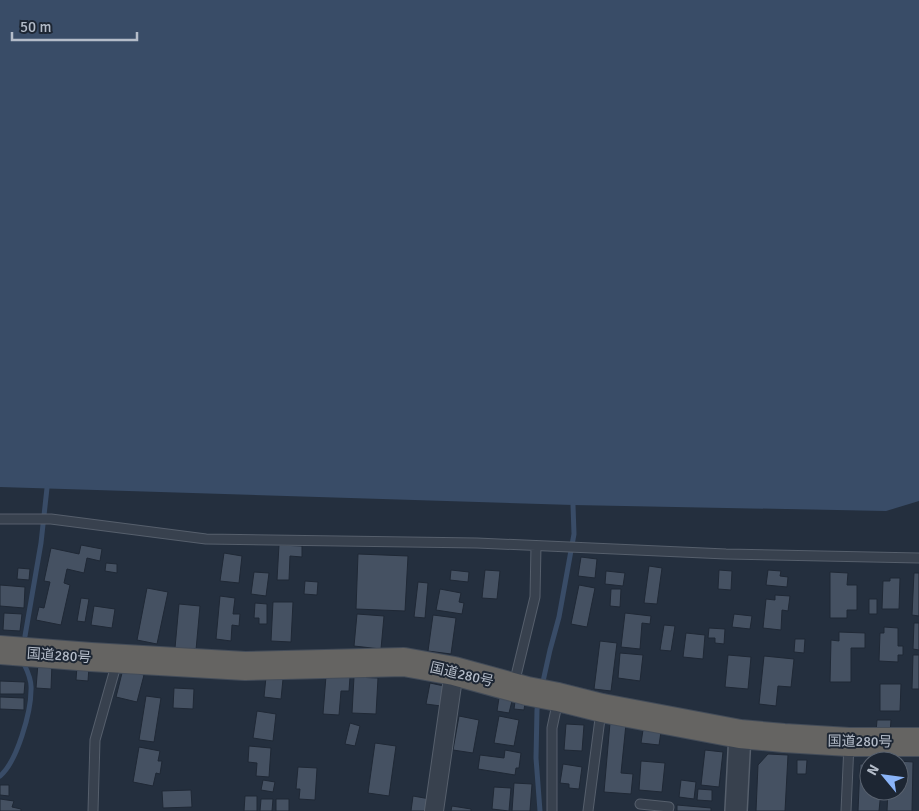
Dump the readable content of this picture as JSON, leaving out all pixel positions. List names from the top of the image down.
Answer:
{
  "streets": {
    "highway": ["国道280号"]
  },
  "scale_bar": "50 m",
  "north": "top left"
}
